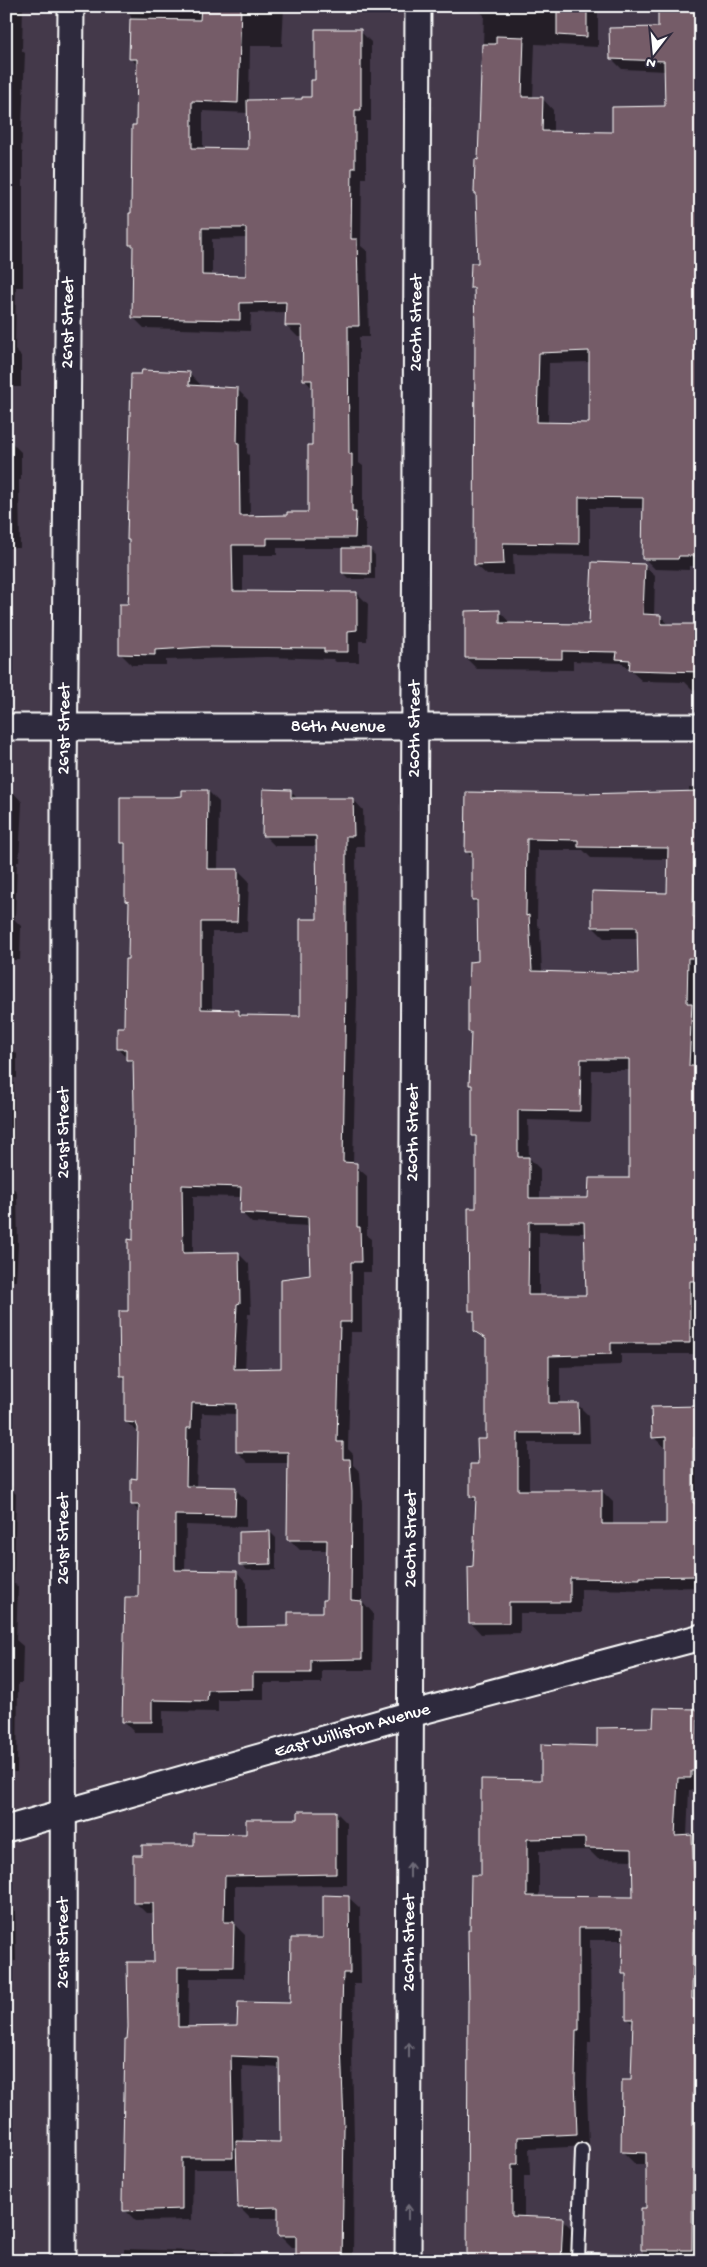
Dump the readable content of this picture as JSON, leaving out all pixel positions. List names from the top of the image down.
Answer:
{
  "streets": {
    "street": [
      "261st Street",
      "260th Street",
      "86th Avenue",
      "East Williston Avenue"
    ]
  },
  "crossings": [
    ["261st Street", "86th Avenue"],
    ["261st Street", "East Williston Avenue"],
    ["260th Street", "86th Avenue"],
    ["260th Street", "East Williston Avenue"]
  ],
  "north": "bottom"
}
